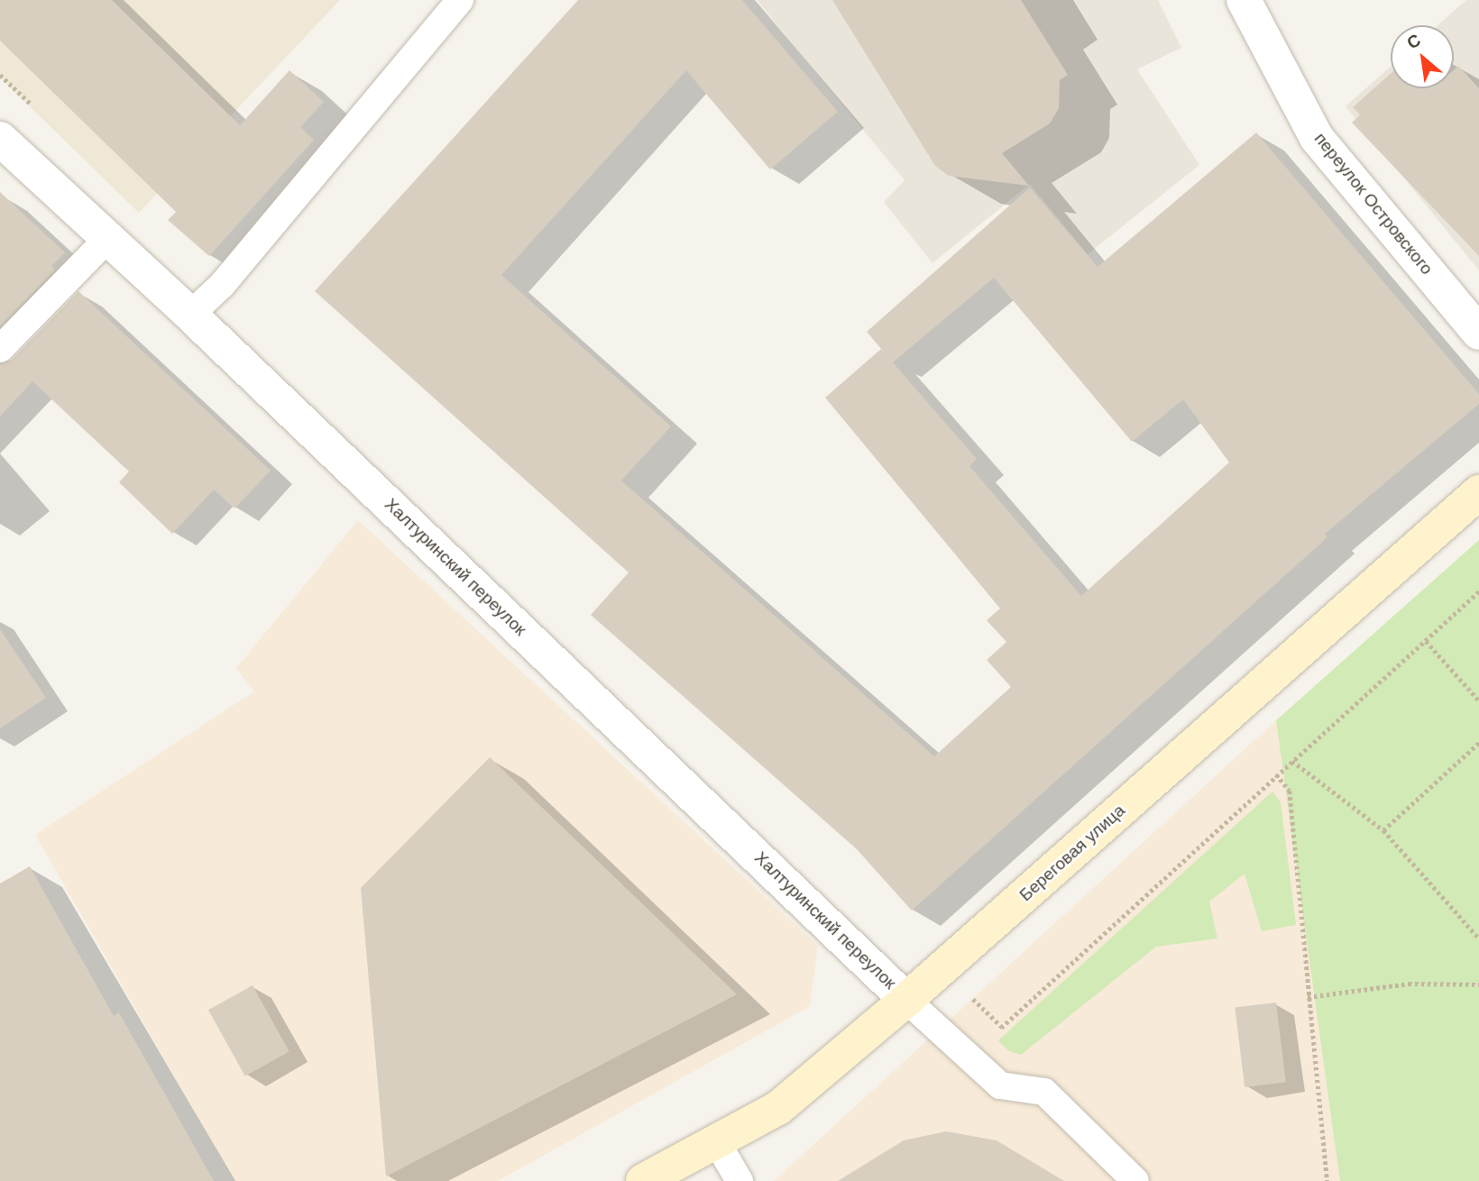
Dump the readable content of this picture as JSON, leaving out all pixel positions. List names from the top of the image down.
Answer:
{
  "streets": {
    "main road": ["Береговая улица"],
    "street": ["переулок Островского", "Халтуринский переулок"]
  },
  "crossings": [
    ["Халтуринский переулок", "Береговая улица"]
  ],
  "north": "top left"
}
